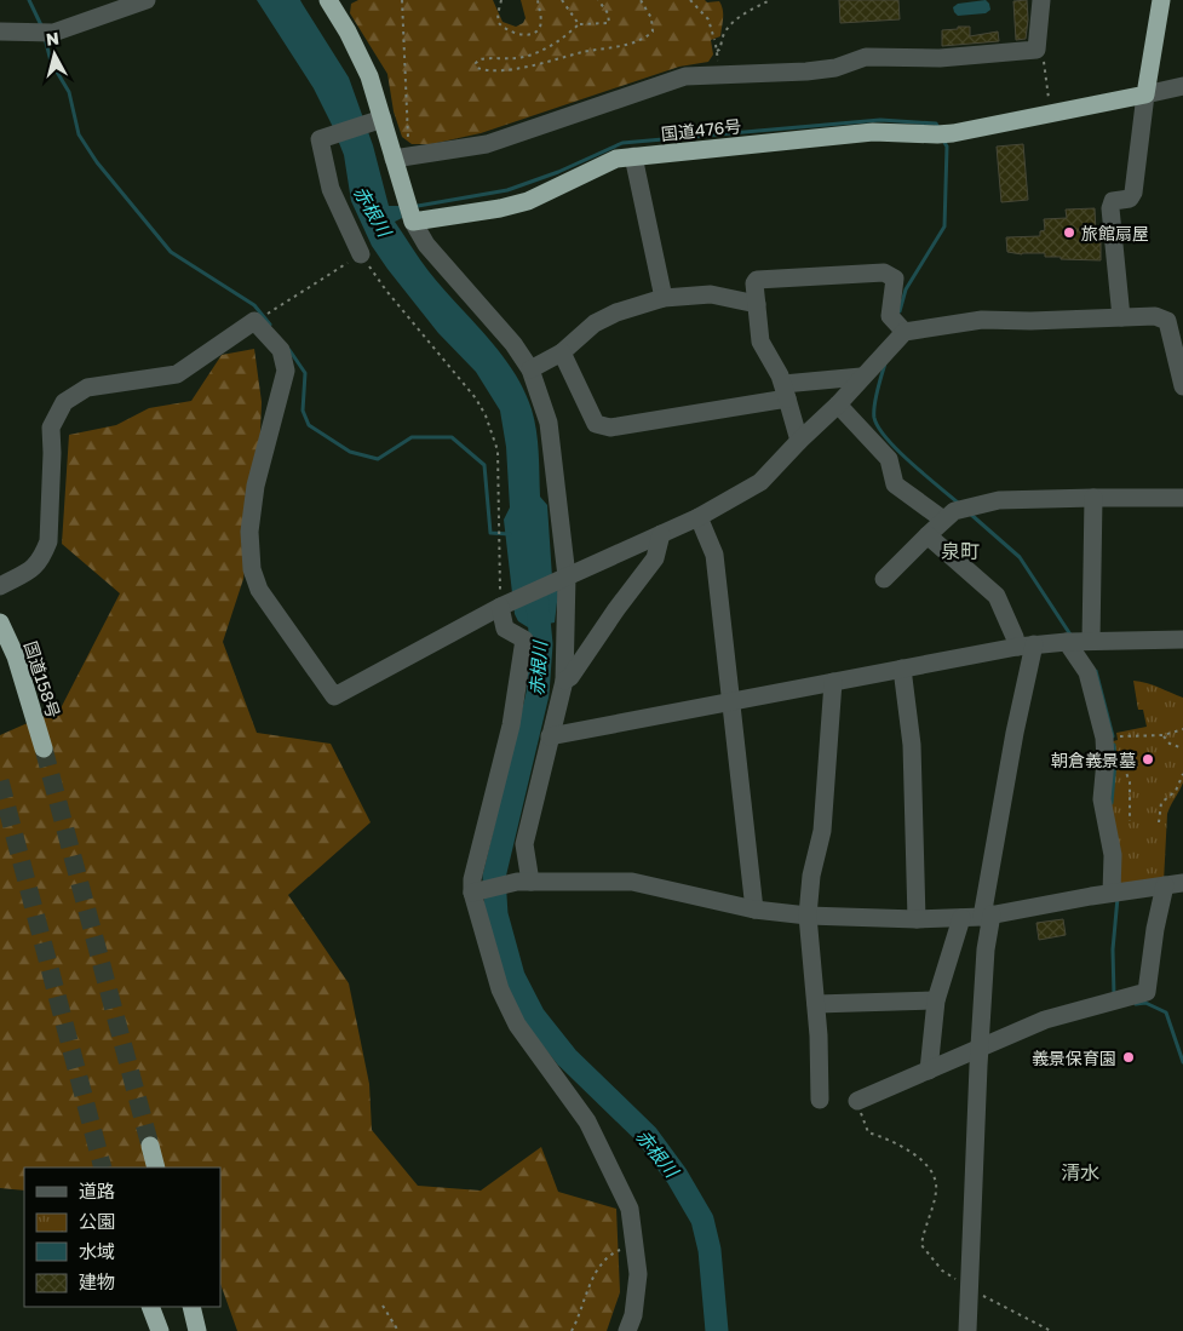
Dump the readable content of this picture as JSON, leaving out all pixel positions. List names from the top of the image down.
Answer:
{
  "streets": {
    "highway": ["国道476号", "国道158号"]
  },
  "districts": ["泉町", "清水"],
  "water": ["赤根川"],
  "places": ["旅館扇屋", "朝倉義景墓", "義景保育園"],
  "legend": [
    "道路",
    "公園",
    "水域",
    "建物"
  ],
  "north": "top"
}
